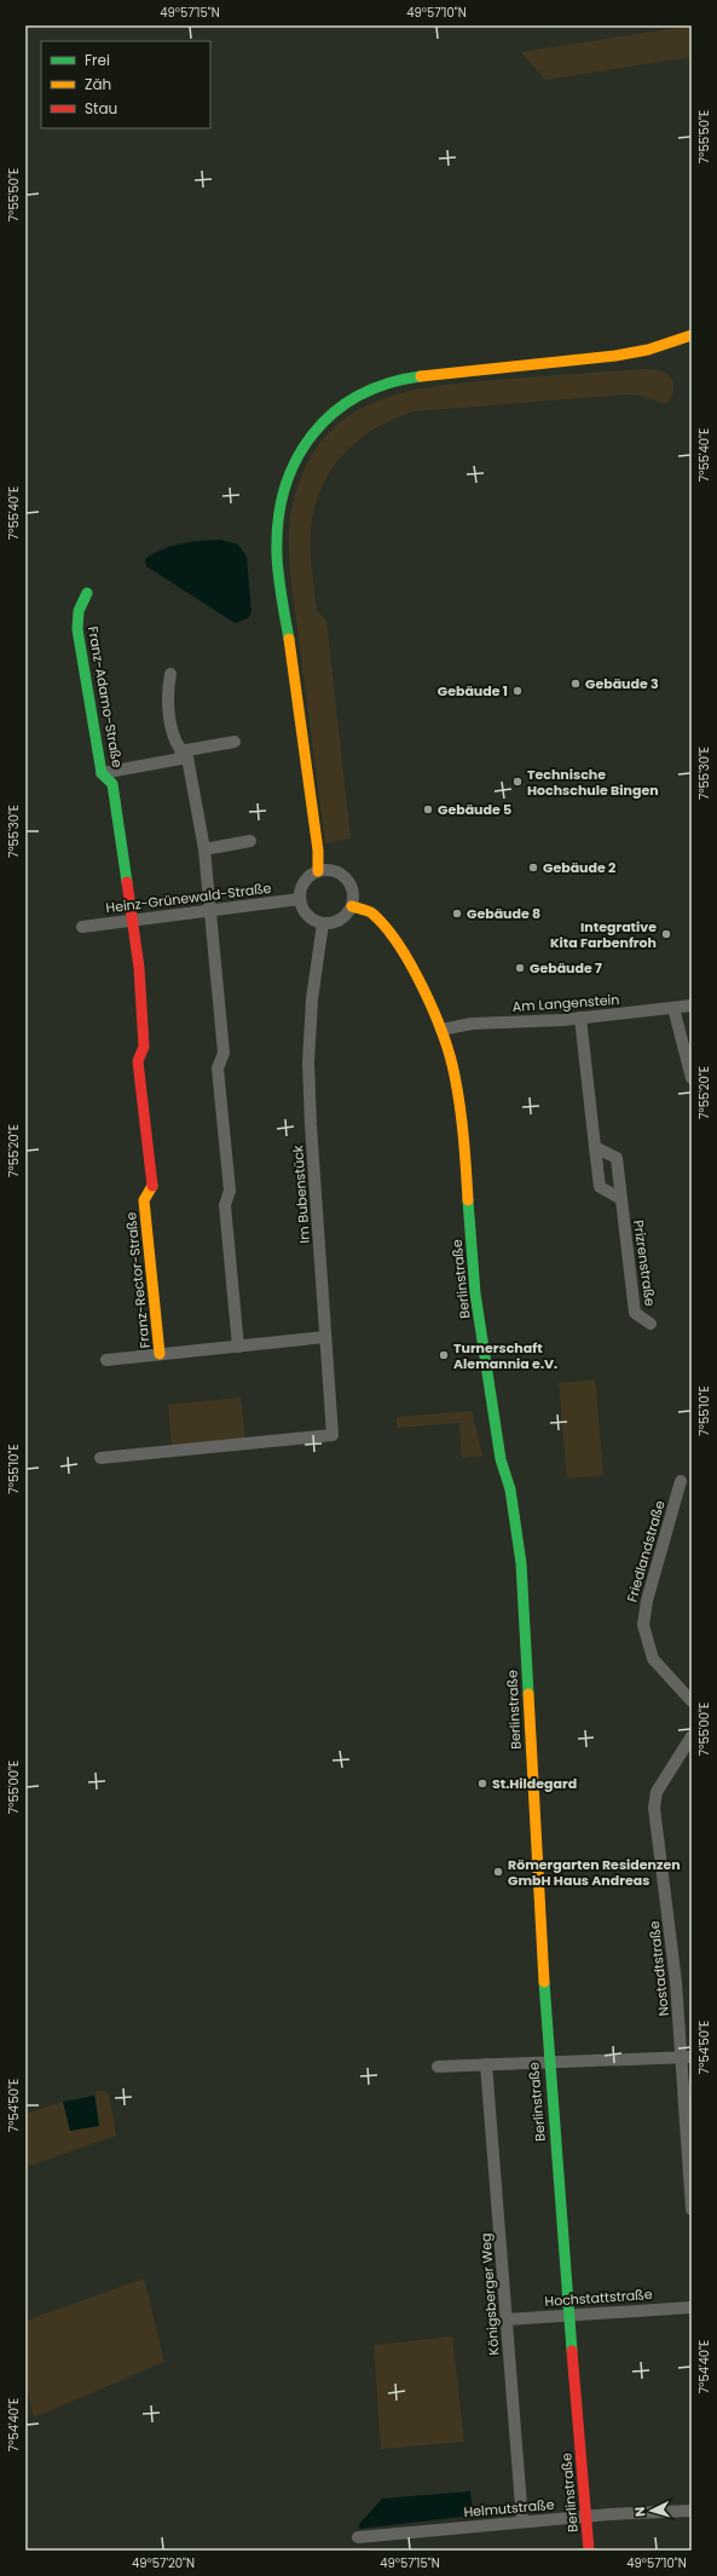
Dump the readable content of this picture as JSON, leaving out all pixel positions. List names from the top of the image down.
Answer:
{
  "streets": {
    "street": [
      "Franz-Adamo-Straße",
      "Heinz-Grünewald-Straße",
      "Am Langenstein",
      "Im Bubenstück",
      "Prizrenstraße",
      "Berlinstraße",
      "Franz-Rector-Straße",
      "Friedlandstraße",
      "Nostadtstraße",
      "Königsberger Weg",
      "Hochstattstraße",
      "Helmutstraße"
    ]
  },
  "crossings": [
    ["Franz-Adamo-Straße", "Heinz-Grünewald-Straße"],
    ["Franz-Adamo-Straße", "Franz-Rector-Straße"],
    ["Heinz-Grünewald-Straße", "Im Bubenstück"],
    ["Heinz-Grünewald-Straße", "Berlinstraße"],
    ["Heinz-Grünewald-Straße", "Franz-Rector-Straße"],
    ["Am Langenstein", "Berlinstraße"],
    ["Im Bubenstück", "Berlinstraße"],
    ["Berlinstraße", "Hochstattstraße"],
    ["Berlinstraße", "Helmutstraße"],
    ["Königsberger Weg", "Hochstattstraße"],
    ["Königsberger Weg", "Helmutstraße"]
  ],
  "places": [
    "Gebäude 3",
    "Gebäude 1",
    "Technische Hochschule Bingen",
    "Gebäude 5",
    "Gebäude 2",
    "Gebäude 8",
    "Integrative Kita Farbenfroh",
    "Gebäude 7",
    "Turnerschaft Alemannia e.V.",
    "St.Hildegard",
    "Römergarten Residenzen GmbH Haus Andreas"
  ],
  "legend": ["Frei", "Zäh", "Stau"],
  "north": "left",
  "coordinates": [
    "49°57'15\"N",
    "49°57'10\"N",
    "7°55'50\"E",
    "7°55'40\"E",
    "7°55'30\"E",
    "7°55'20\"E",
    "7°55'10\"E",
    "7°55'00\"E",
    "7°54'50\"E",
    "7°54'40\"E",
    "49°57'20\"N"
  ]
}
